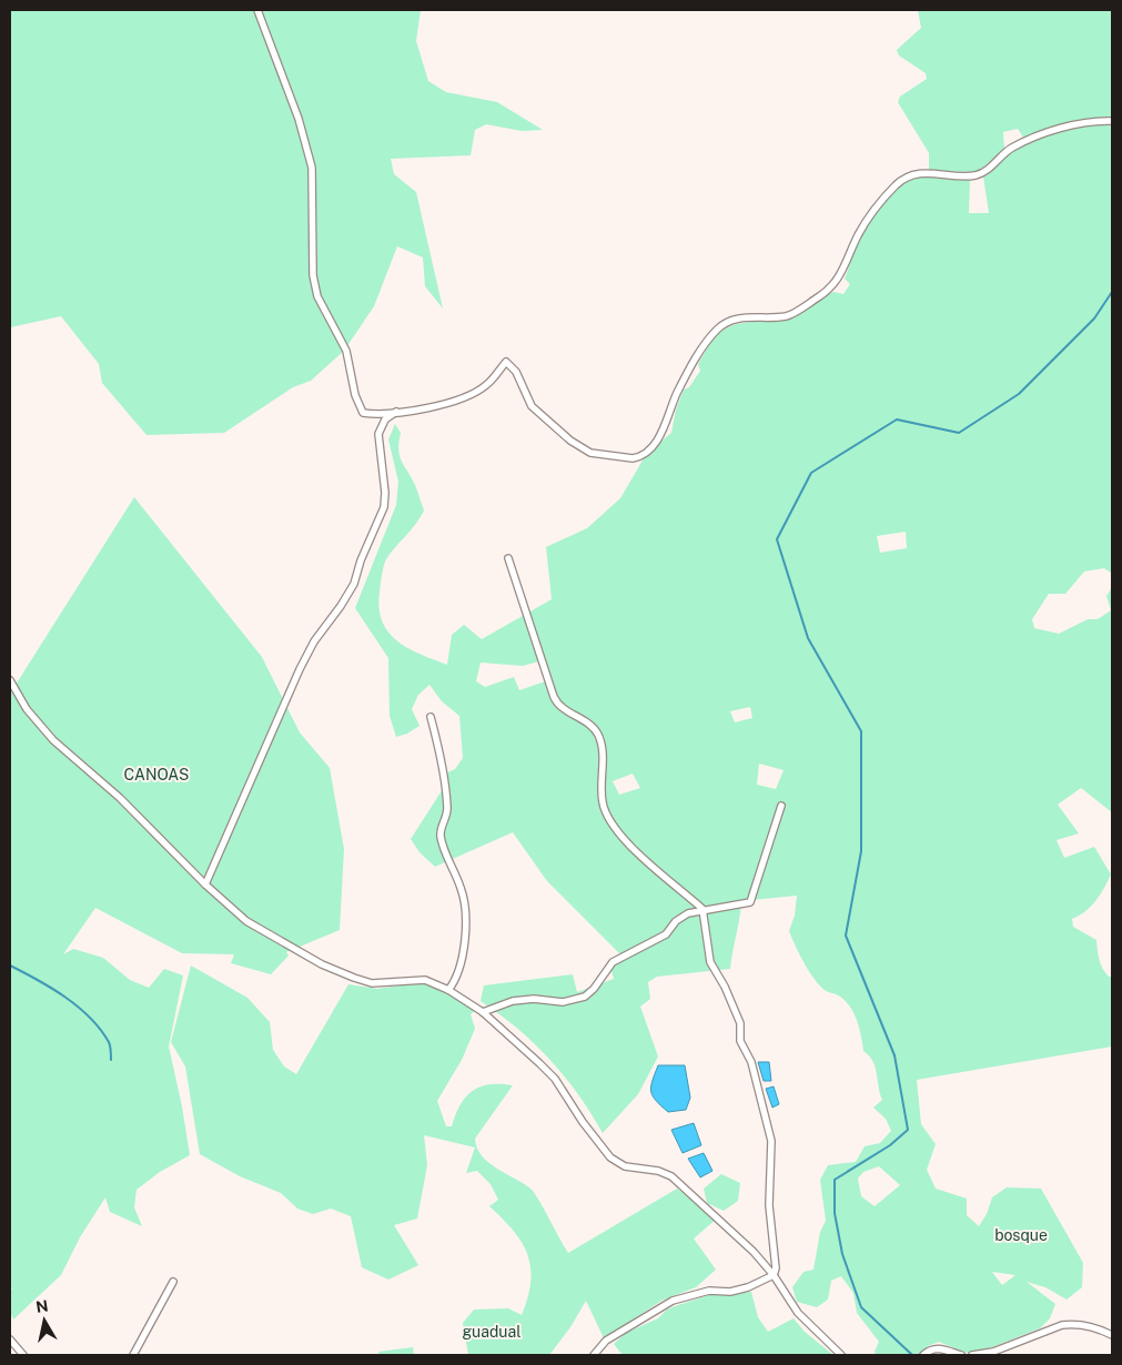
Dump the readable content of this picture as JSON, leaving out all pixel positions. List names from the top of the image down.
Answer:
{
  "parks": ["CANOAS", "bosque", "guadual"],
  "north": "top"
}
